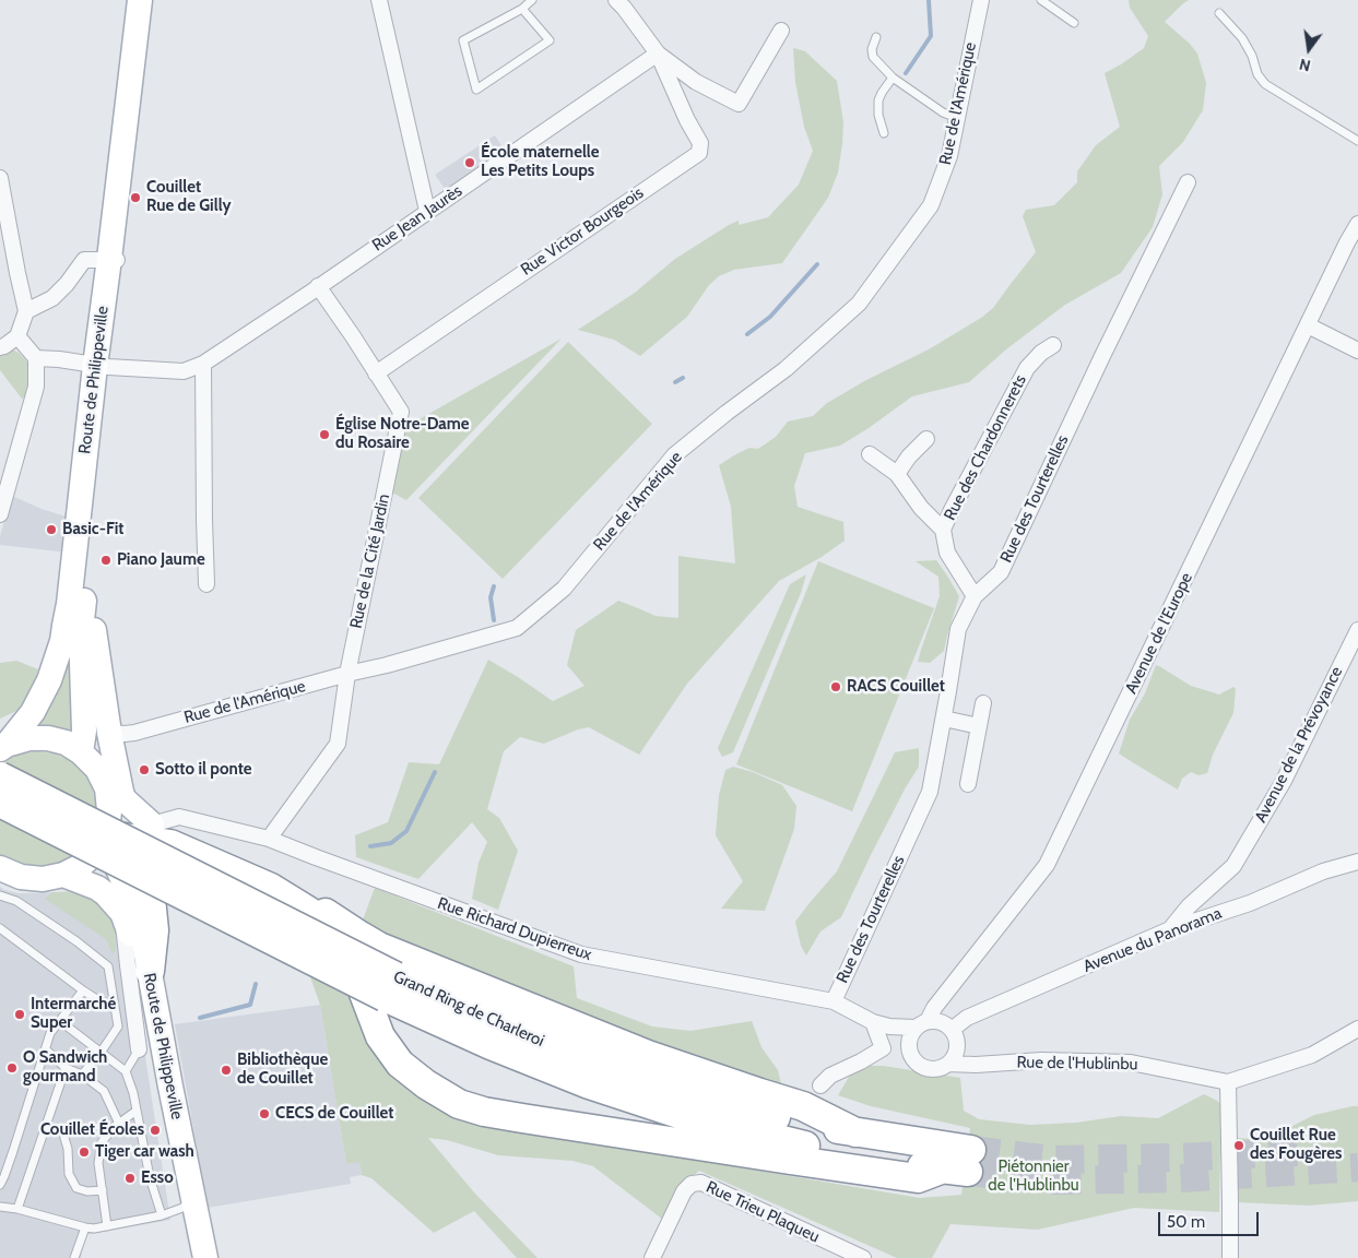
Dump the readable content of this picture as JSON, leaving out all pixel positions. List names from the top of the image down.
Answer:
{
  "streets": {
    "highway": ["Grand Ring de Charleroi"],
    "main road": ["Route de Philippeville"],
    "street": [
      "Rue de l'Amérique",
      "Rue Jean Jaurès",
      "Rue Victor Bourgeois",
      "Rue des Chardonnerets",
      "Rue des Tourterelles",
      "Rue de la Cité Jardin",
      "Avenue de l'Europe",
      "Avenue de la Prévoyance",
      "Rue Richard Dupierreux",
      "Avenue du Panorama",
      "Rue de l'Hublinbu",
      "Rue Trieu Plaqueu"
    ]
  },
  "crossings": [
    ["Rue de l'Amérique", "Rue de la Cité Jardin"],
    ["Rue Jean Jaurès", "Rue Victor Bourgeois"],
    ["Rue Jean Jaurès", "Route de Philippeville"],
    ["Rue Jean Jaurès", "Rue de la Cité Jardin"],
    ["Rue Victor Bourgeois", "Rue de la Cité Jardin"],
    ["Rue des Chardonnerets", "Rue des Tourterelles"],
    ["Rue des Tourterelles", "Rue Richard Dupierreux"],
    ["Rue de la Cité Jardin", "Rue Richard Dupierreux"],
    ["Avenue de l'Europe", "Rue Richard Dupierreux"],
    ["Avenue de l'Europe", "Avenue du Panorama"],
    ["Avenue de l'Europe", "Rue de l'Hublinbu"],
    ["Avenue de la Prévoyance", "Avenue du Panorama"],
    ["Rue Richard Dupierreux", "Avenue du Panorama"],
    ["Rue Richard Dupierreux", "Rue de l'Hublinbu"],
    ["Avenue du Panorama", "Rue de l'Hublinbu"]
  ],
  "parks": ["Piétonnier de l'Hublinbu"],
  "places": [
    "École maternelle Les Petits Loups",
    "Couillet Rue de Gilly",
    "Église Notre-Dame du Rosaire",
    "Basic-Fit",
    "Piano Jaume",
    "RACS Couillet",
    "Sotto il ponte",
    "Intermarché Super",
    "O Sandwich gourmand",
    "Bibliothèque de Couillet",
    "CECS de Couillet",
    "Couillet Écoles",
    "Couillet Rue des Fougères",
    "Tiger car wash",
    "Esso"
  ],
  "scale_bar": "50 m",
  "north": "bottom"
}
